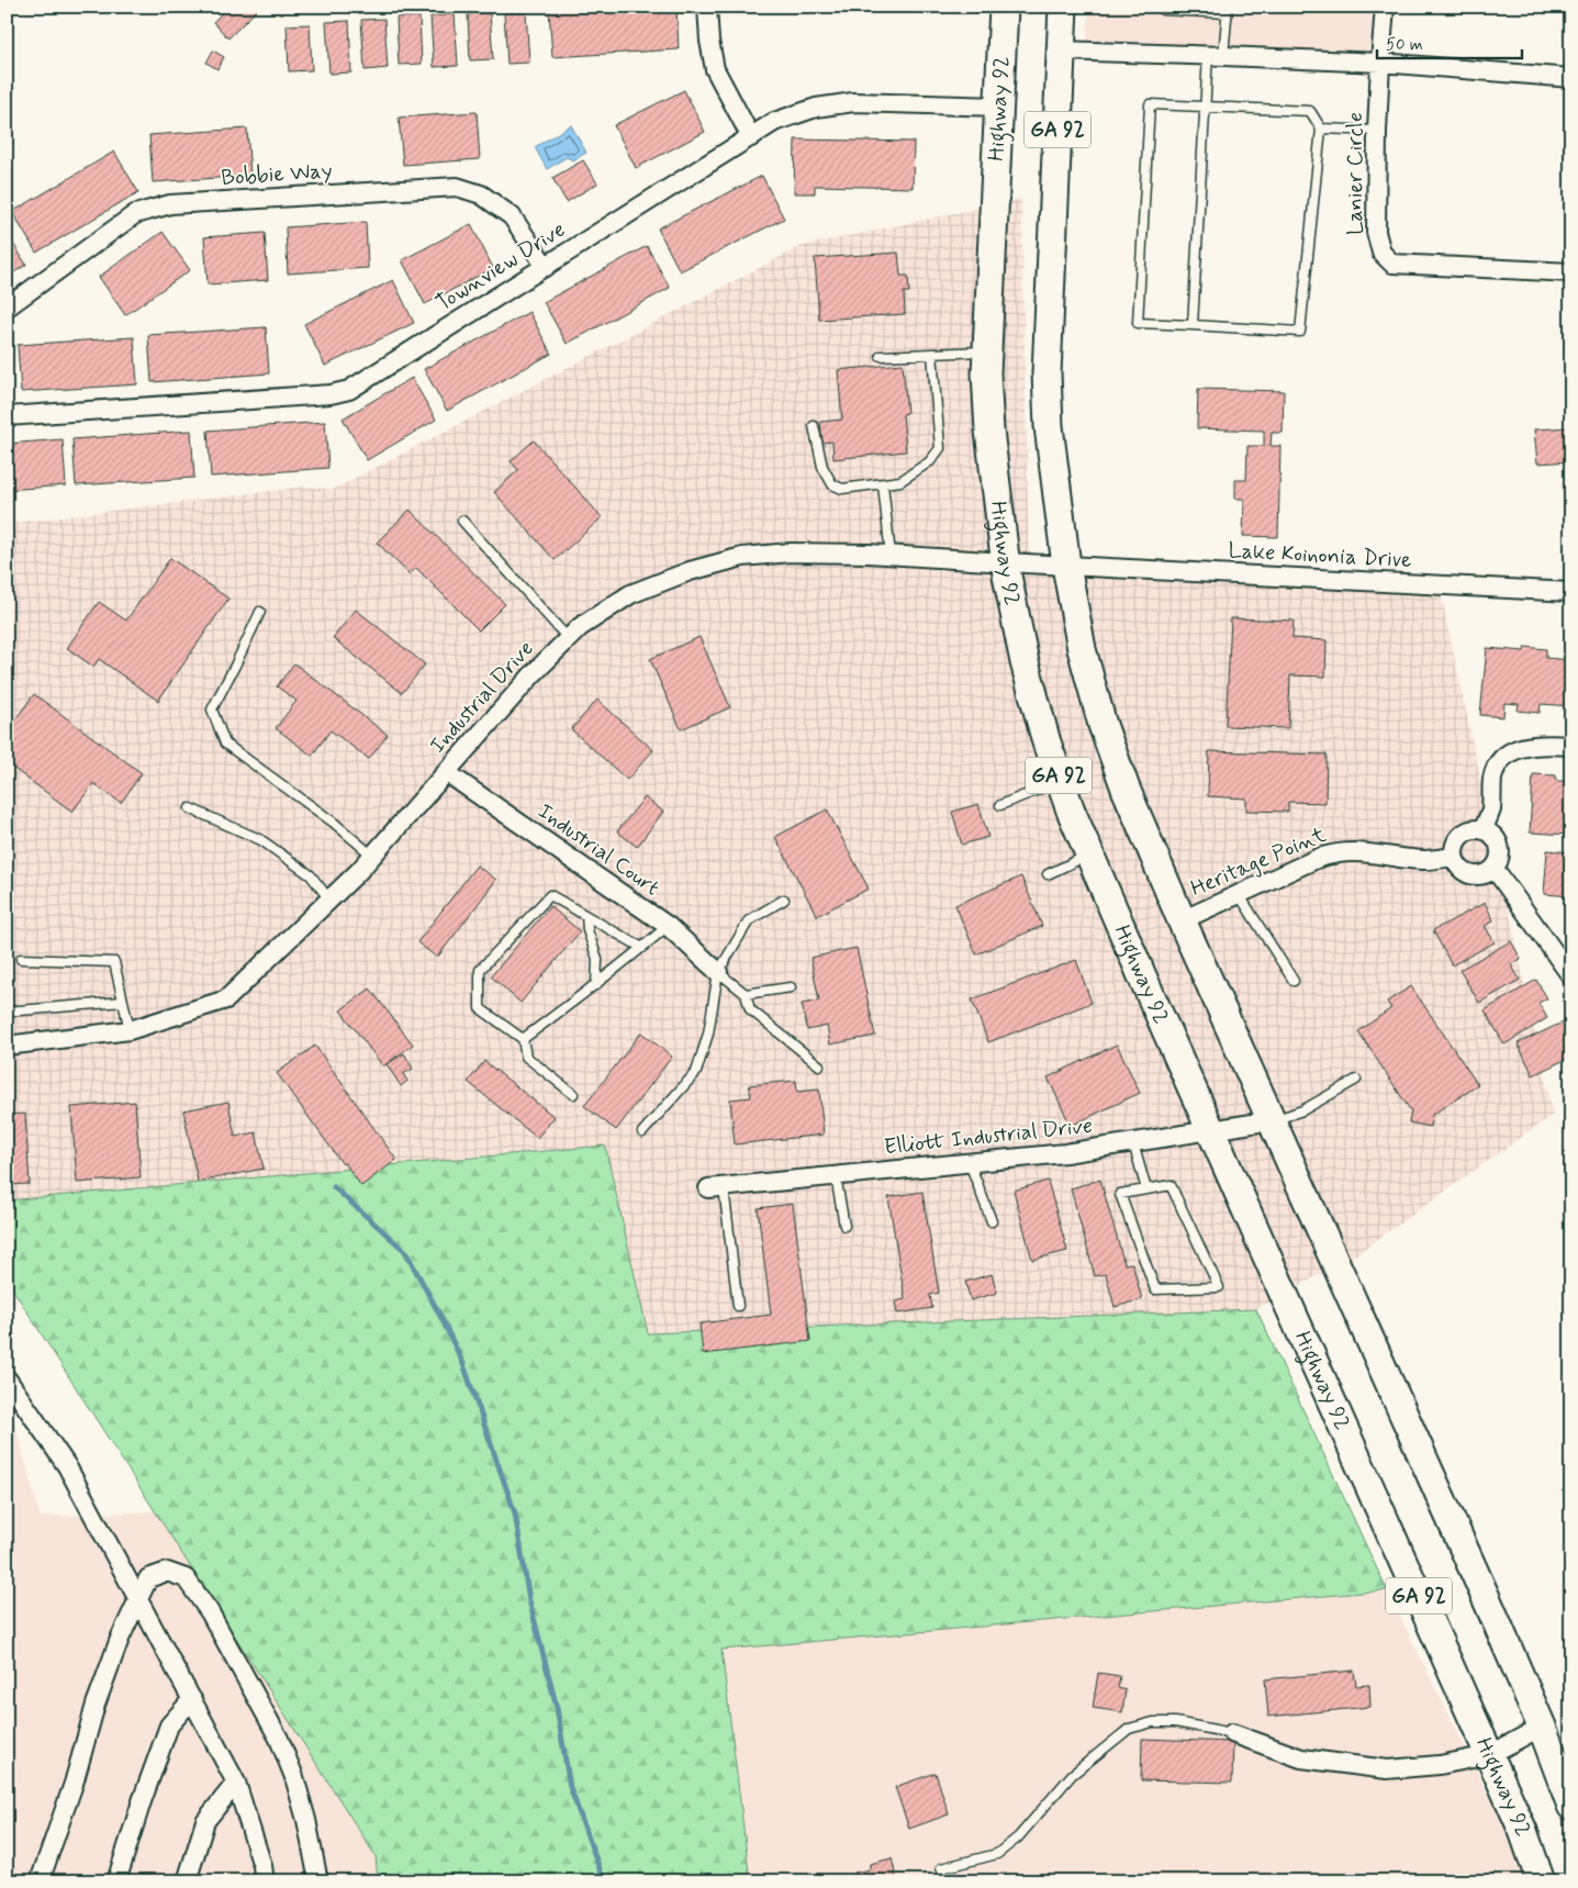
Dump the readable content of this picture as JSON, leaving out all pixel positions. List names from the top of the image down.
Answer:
{
  "streets": {
    "main road": ["Highway 92", "GA 92"],
    "street": [
      "Lanier Circle",
      "Bobbie Way",
      "Townview Drive",
      "Lake Koinonia Drive",
      "Industrial Drive",
      "Industrial Court",
      "Heritage Point",
      "Elliott Industrial Drive"
    ]
  },
  "crossings": [
    ["Highway 92", "Townview Drive"],
    ["Highway 92", "Industrial Drive"],
    ["Highway 92", "Elliott Industrial Drive"],
    ["GA 92", "Lake Koinonia Drive"],
    ["GA 92", "Industrial Drive"],
    ["GA 92", "Heritage Point"],
    ["GA 92", "Elliott Industrial Drive"],
    ["Bobbie Way", "Townview Drive"],
    ["Lake Koinonia Drive", "Industrial Drive"],
    ["Industrial Drive", "Industrial Court"]
  ],
  "scale_bar": "50 m"
}
